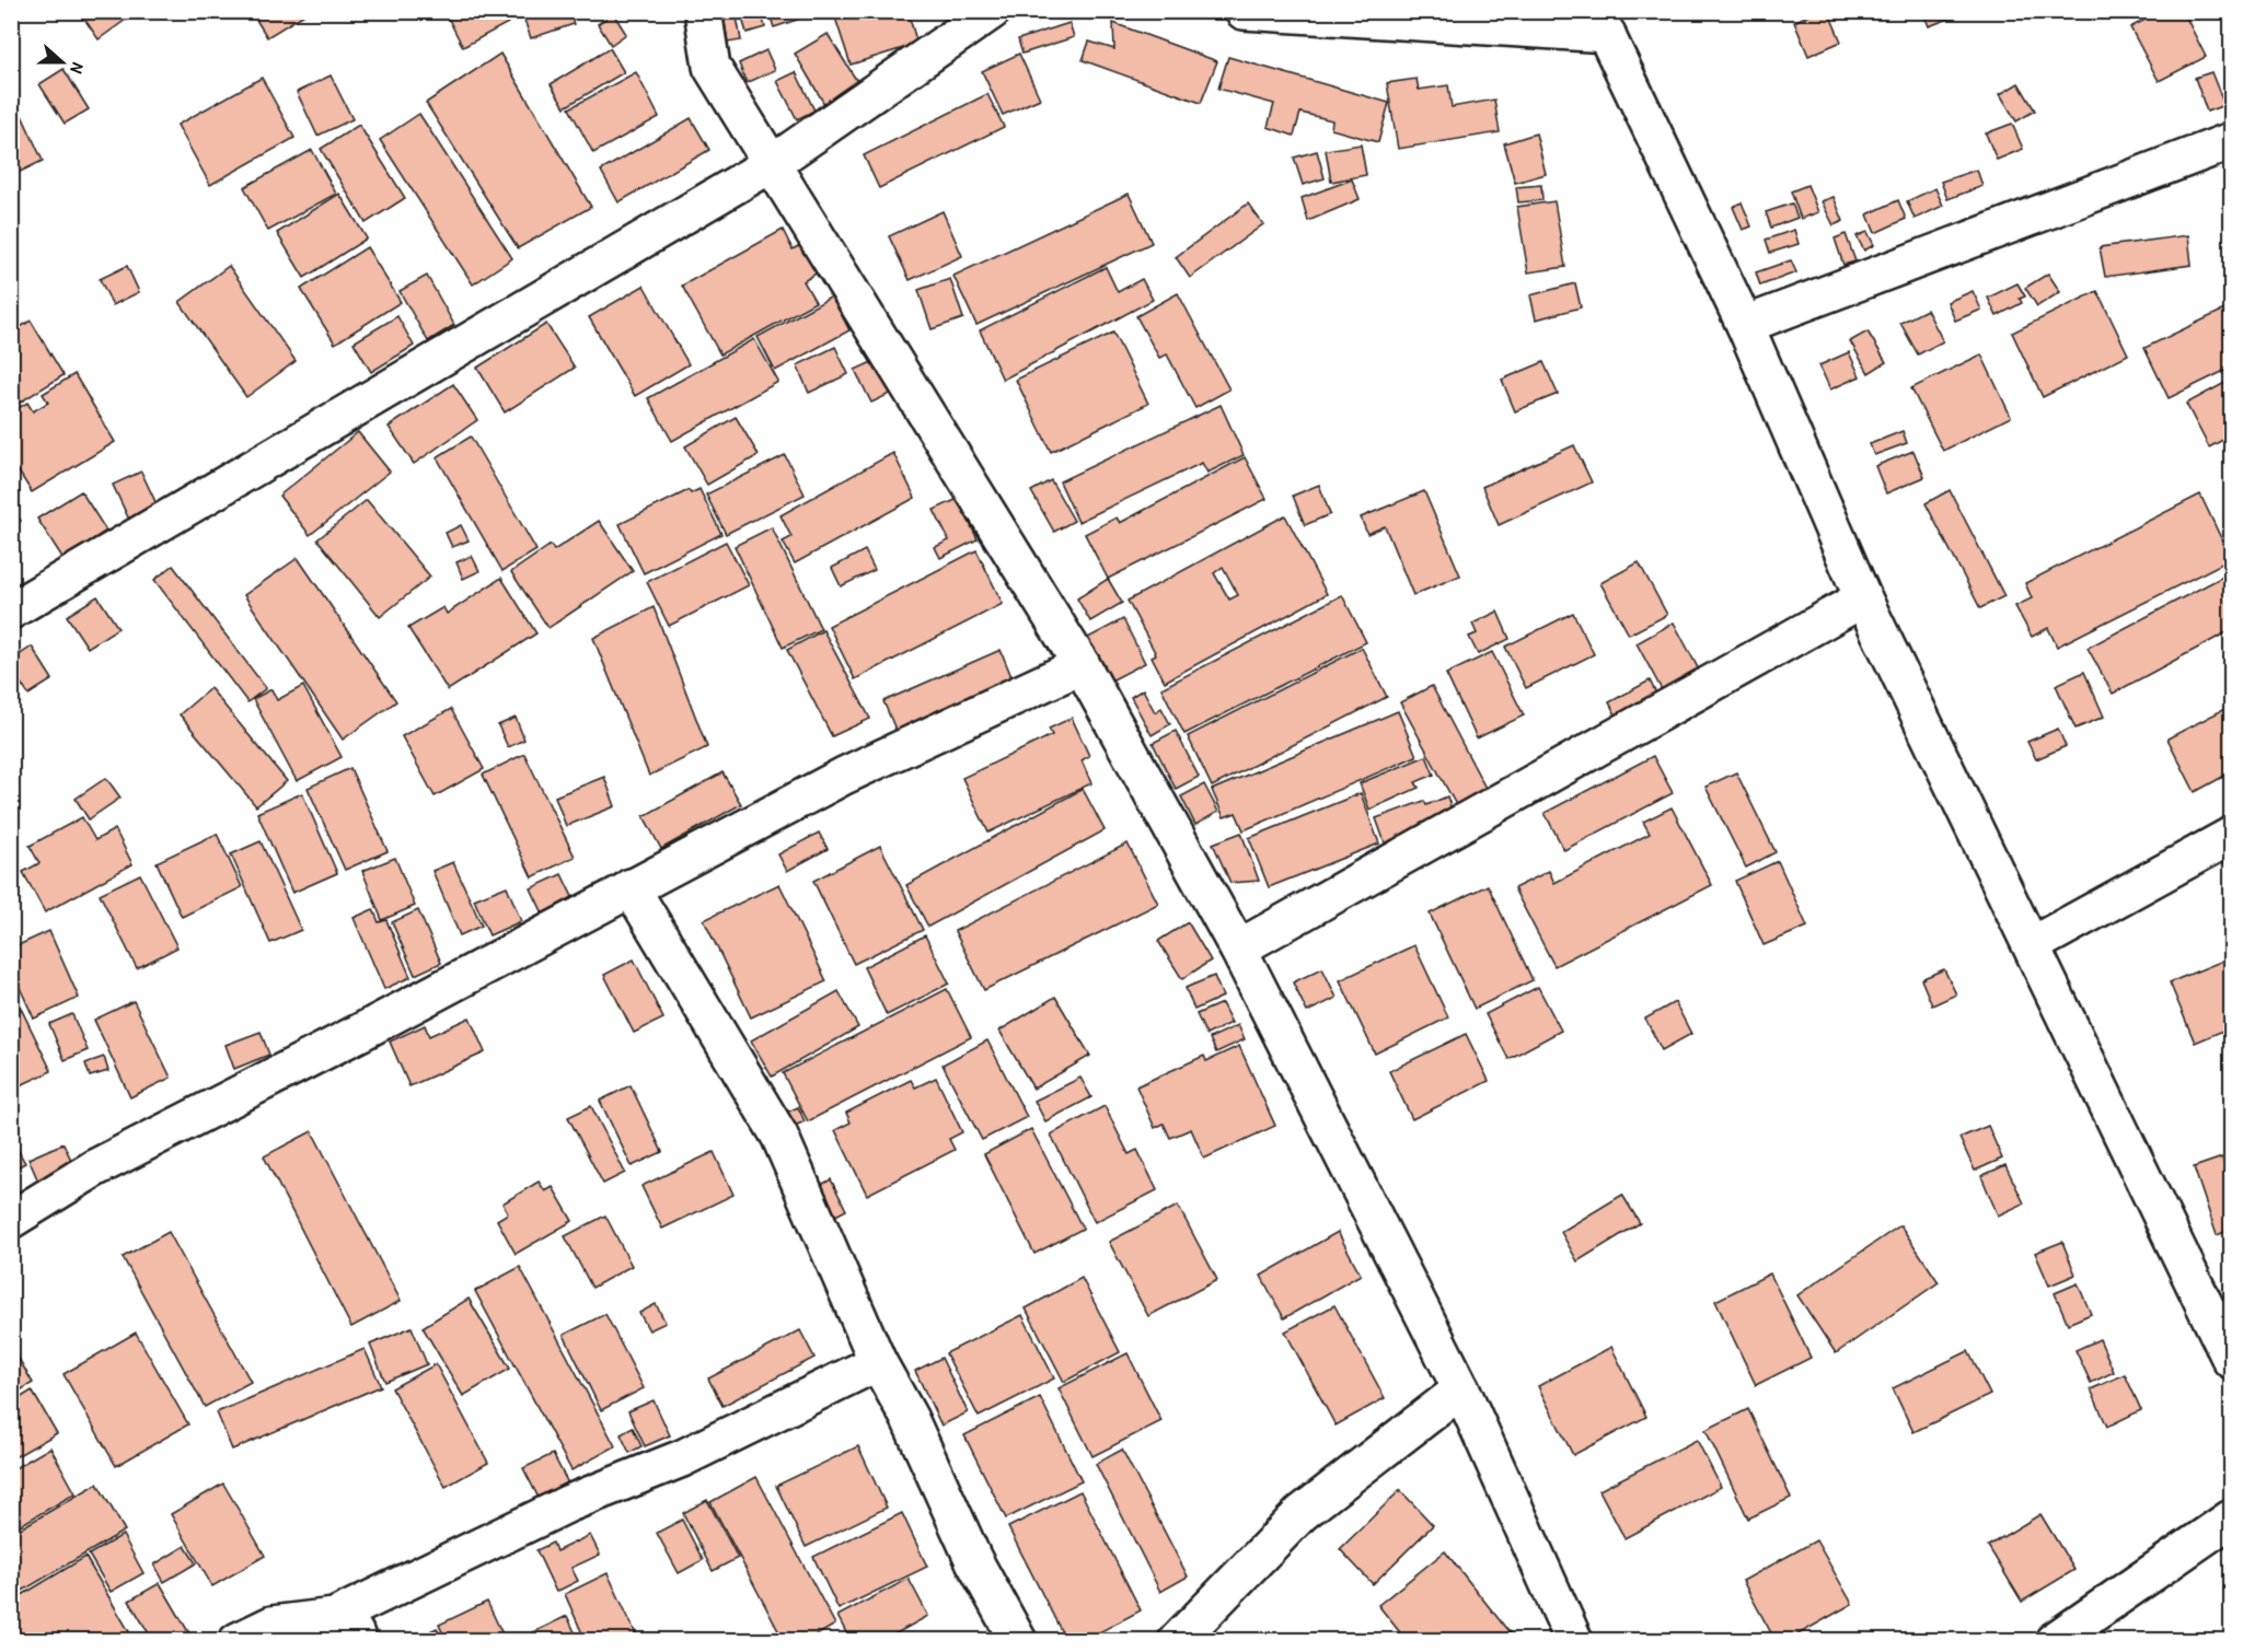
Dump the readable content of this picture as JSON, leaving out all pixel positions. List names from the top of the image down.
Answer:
{
  "north": "right"
}
